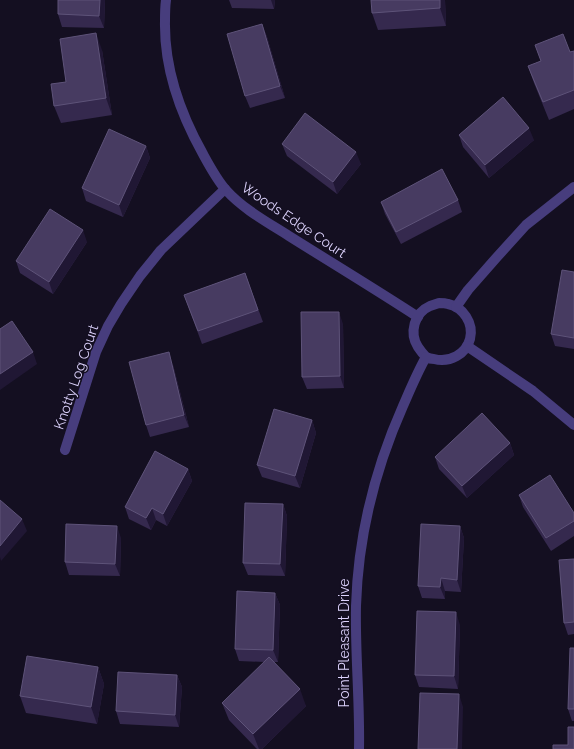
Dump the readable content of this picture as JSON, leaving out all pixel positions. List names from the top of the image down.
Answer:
{
  "streets": {
    "street": ["Woods Edge Court", "Knotty Log Court", "Point Pleasant Drive"]
  },
  "crossings": [
    ["Woods Edge Court", "Knotty Log Court"],
    ["Woods Edge Court", "Point Pleasant Drive"]
  ]
}
